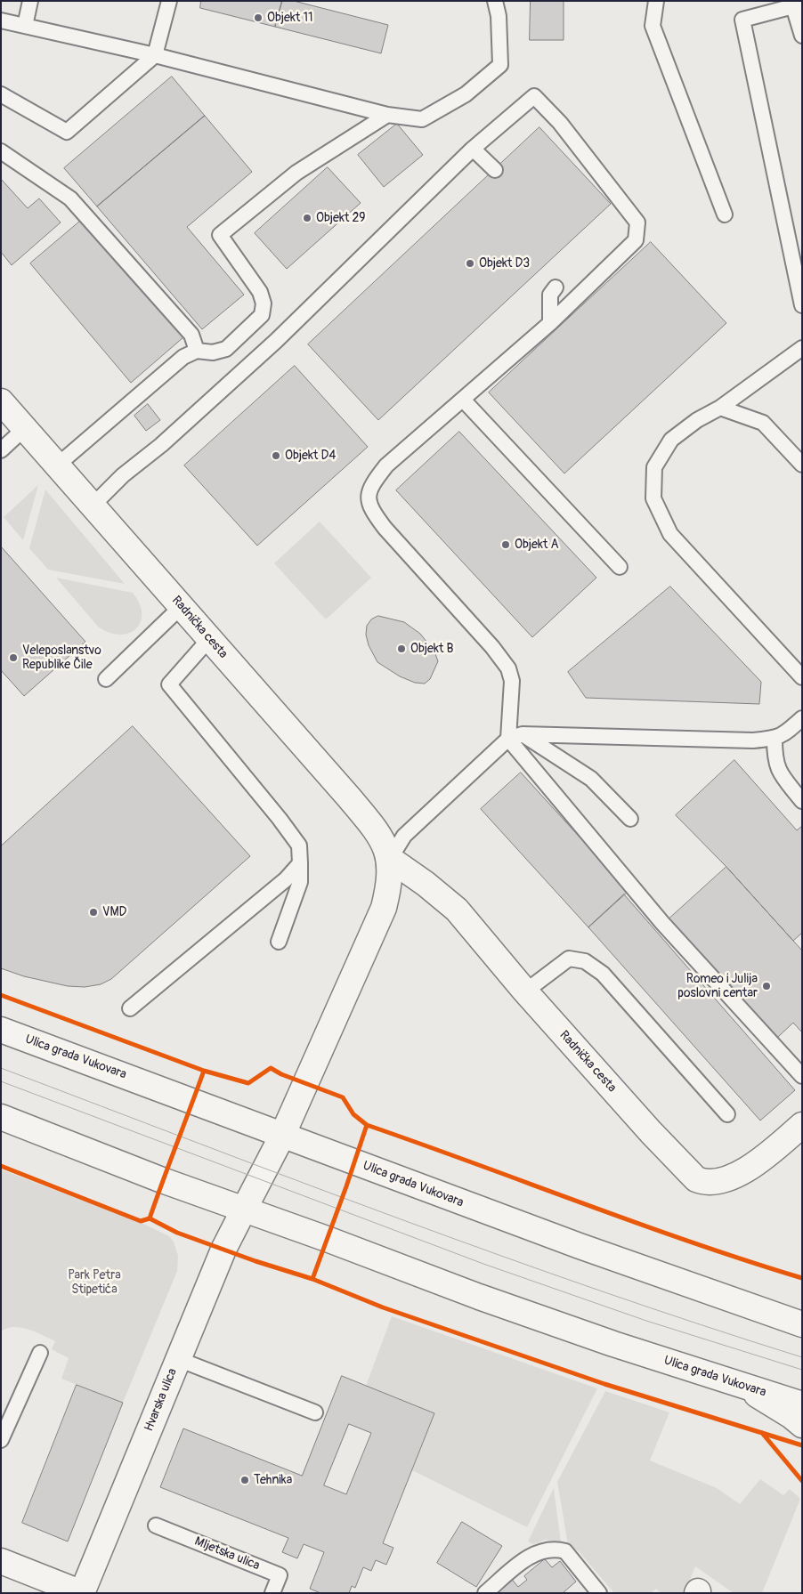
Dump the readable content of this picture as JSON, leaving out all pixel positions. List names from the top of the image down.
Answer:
{
  "streets": {
    "street": ["Radnička cesta", "Ulica grada Vukovara", "Hvarska ulica"],
    "lane": ["Mljetska ulica"]
  },
  "crossings": [
    ["Radnička cesta", "Ulica grada Vukovara"],
    ["Radnička cesta", "Hvarska ulica"],
    ["Ulica grada Vukovara", "Hvarska ulica"]
  ],
  "parks": ["Park Petra Stipetića"],
  "places": [
    "Objekt 11",
    "Objekt 29",
    "Objekt D3",
    "Objekt D4",
    "Objekt A",
    "Objekt B",
    "Veleposlanstvo Republike Čile",
    "VMD",
    "Romeo i Julija poslovni centar",
    "Tehnika"
  ]
}
